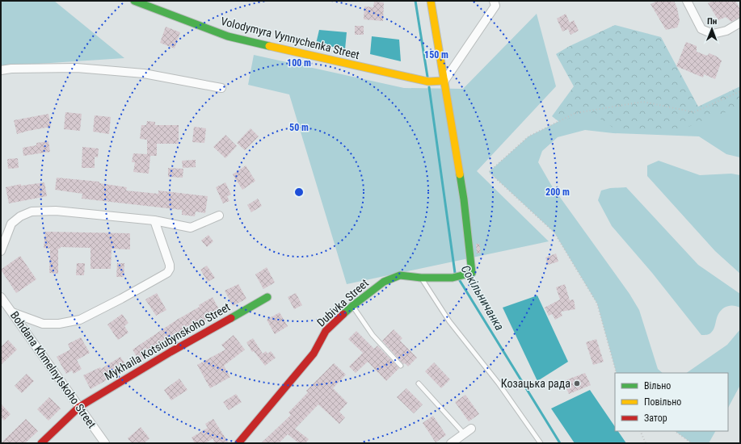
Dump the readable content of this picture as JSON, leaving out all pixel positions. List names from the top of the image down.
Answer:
{
  "streets": {
    "street": [
      "Volodymyra Vynnychenka Street",
      "Dubivka Street",
      "Mykhaila Kotsiubynskoho Street",
      "Bohdana Khmelnytskoho Street"
    ]
  },
  "crossings": [
    ["Volodymyra Vynnychenka Street", "Dubivka Street"],
    ["Mykhaila Kotsiubynskoho Street", "Bohdana Khmelnytskoho Street"]
  ],
  "water": ["Сокільничанка"],
  "places": ["Козацька рада"],
  "legend": ["Вільно", "Повільно", "Затор"],
  "north": "top",
  "rings": [
    "150 m",
    "100 m",
    "50 m",
    "200 m"
  ]
}
